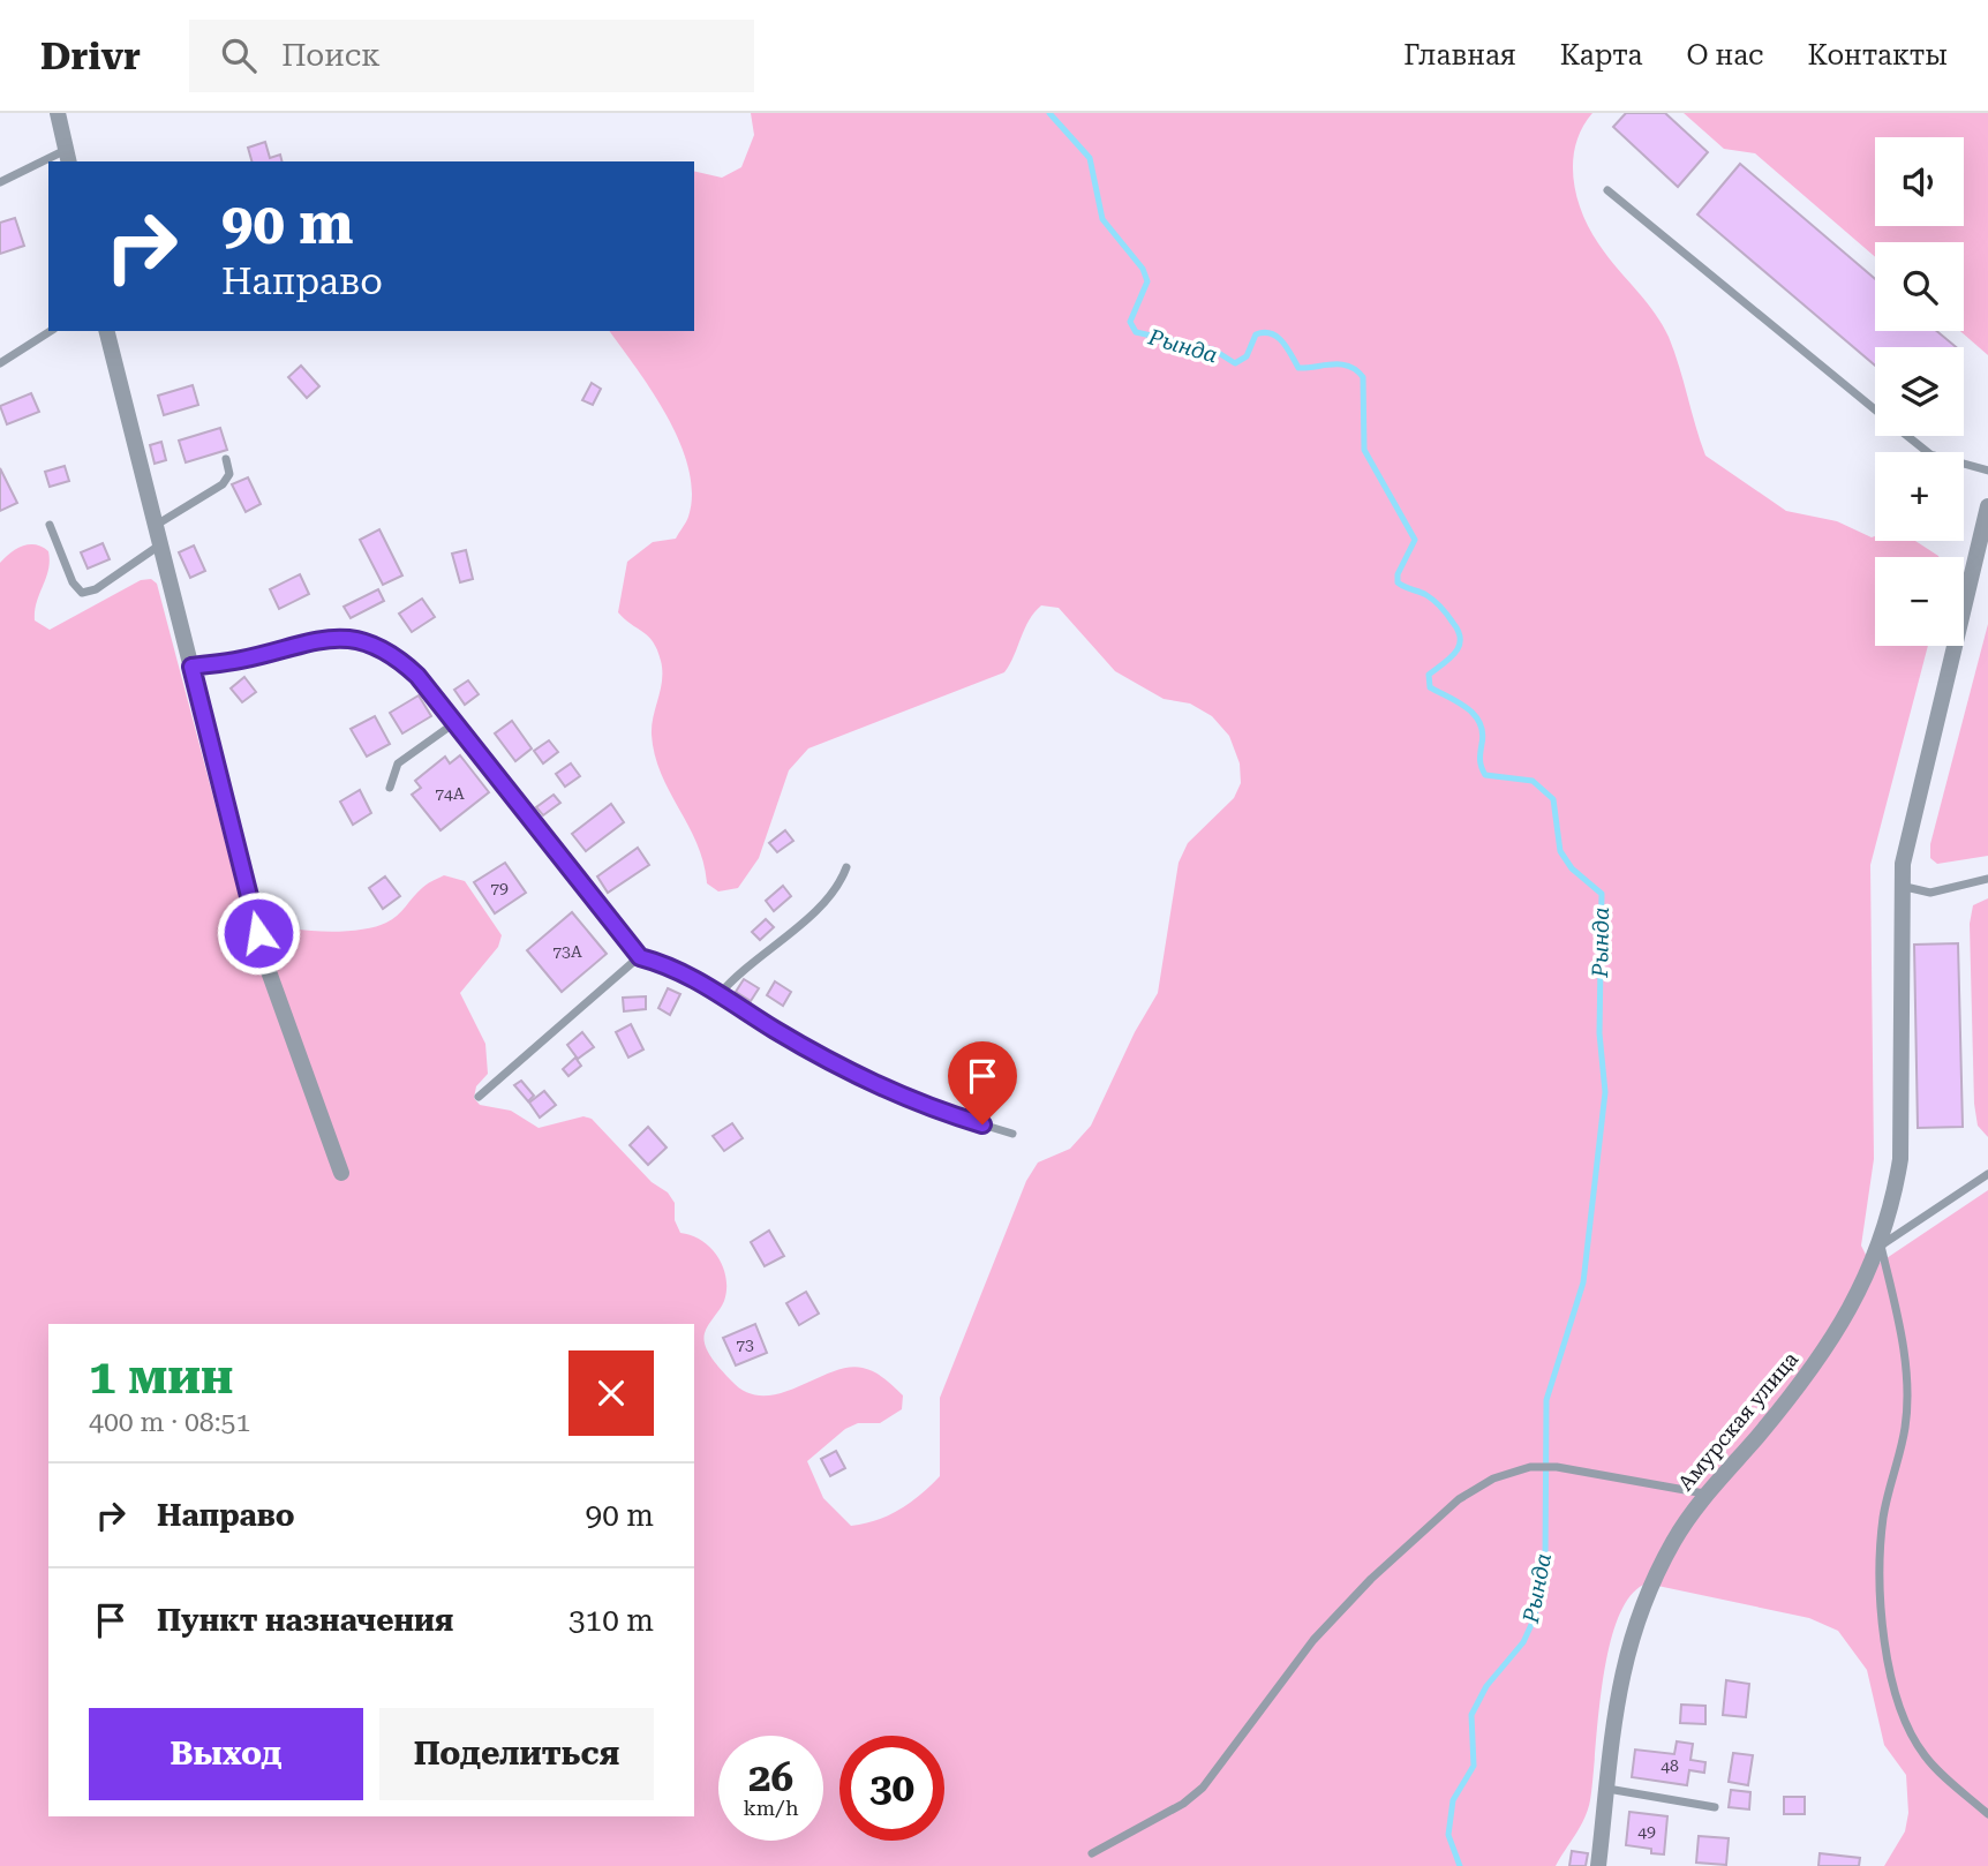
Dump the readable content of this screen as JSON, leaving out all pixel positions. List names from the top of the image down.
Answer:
{
  "streets": {
    "street": ["Амурская улица"]
  },
  "water": ["Рында"],
  "house_numbers": [
    "74А",
    "79",
    "73А",
    "73",
    "48",
    "49"
  ],
  "page": {
    "header": "Drivr",
    "search": "Поиск",
    "nav": [
      "Главная",
      "Карта",
      "О нас",
      "Контакты"
    ],
    "map_buttons": ["+", "−"],
    "turn": ["90 m", "Направо"],
    "heading": ["1 мин", "400 m · 08:51"],
    "list": [
      {
        "name": "Направо",
        "value": "90 m"
      },
      {
        "name": "Пункт назначения",
        "value": "310 m"
      }
    ],
    "buttons": ["Выход", "Поделиться"],
    "speed": "26 km/h",
    "limit": "30"
  }
}
